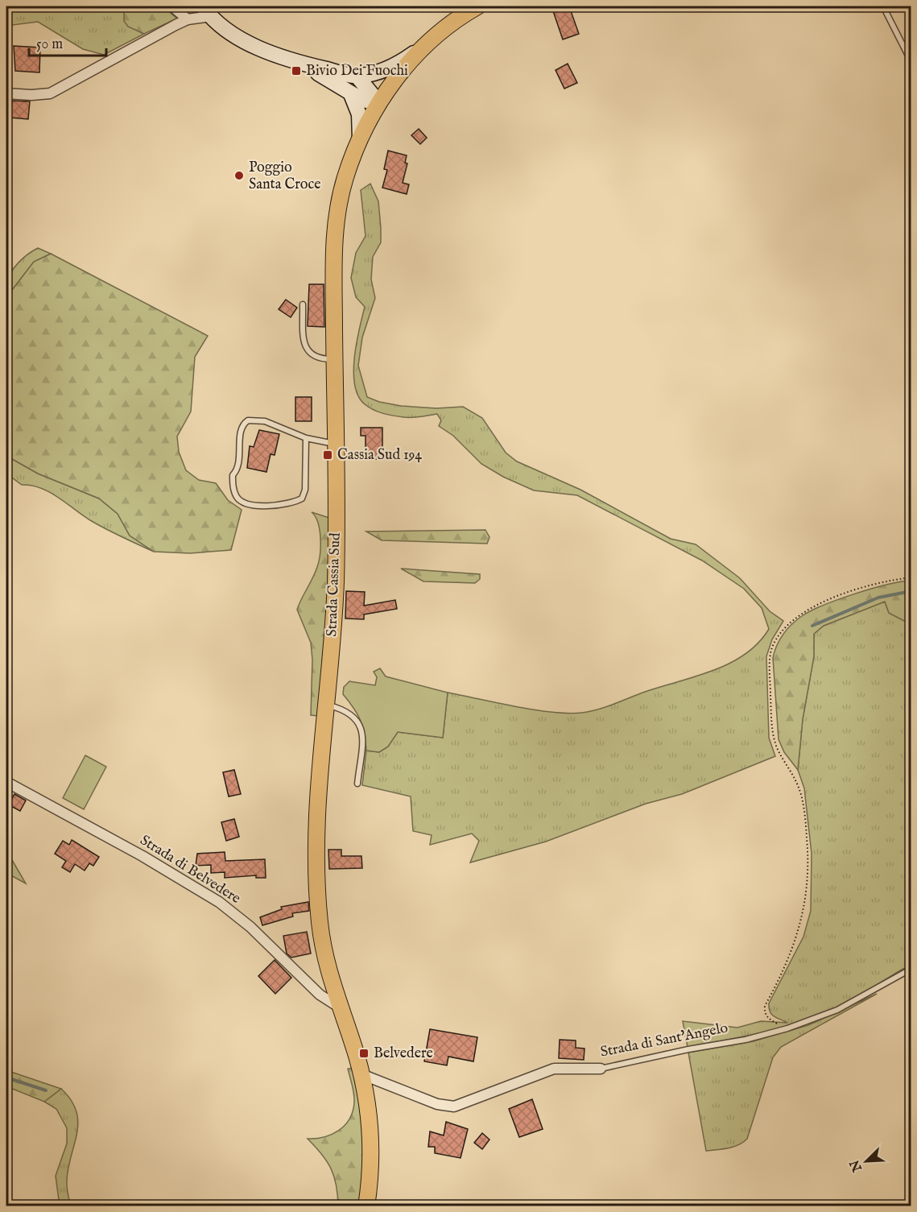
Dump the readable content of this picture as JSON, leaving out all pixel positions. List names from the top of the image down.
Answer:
{
  "streets": {
    "main road": ["Strada Cassia Sud"],
    "street": ["Strada di Belvedere", "Strada di Sant'Angelo"]
  },
  "crossings": [
    ["Strada Cassia Sud", "Strada di Belvedere"],
    ["Strada Cassia Sud", "Strada di Sant'Angelo"]
  ],
  "places": {
    "transit": ["Bivio Dei Fuochi", "Cassia Sud 194", "Belvedere"],
    "other": ["Poggio Santa Croce"]
  },
  "scale_bar": "50 m",
  "north": "bottom left"
}
